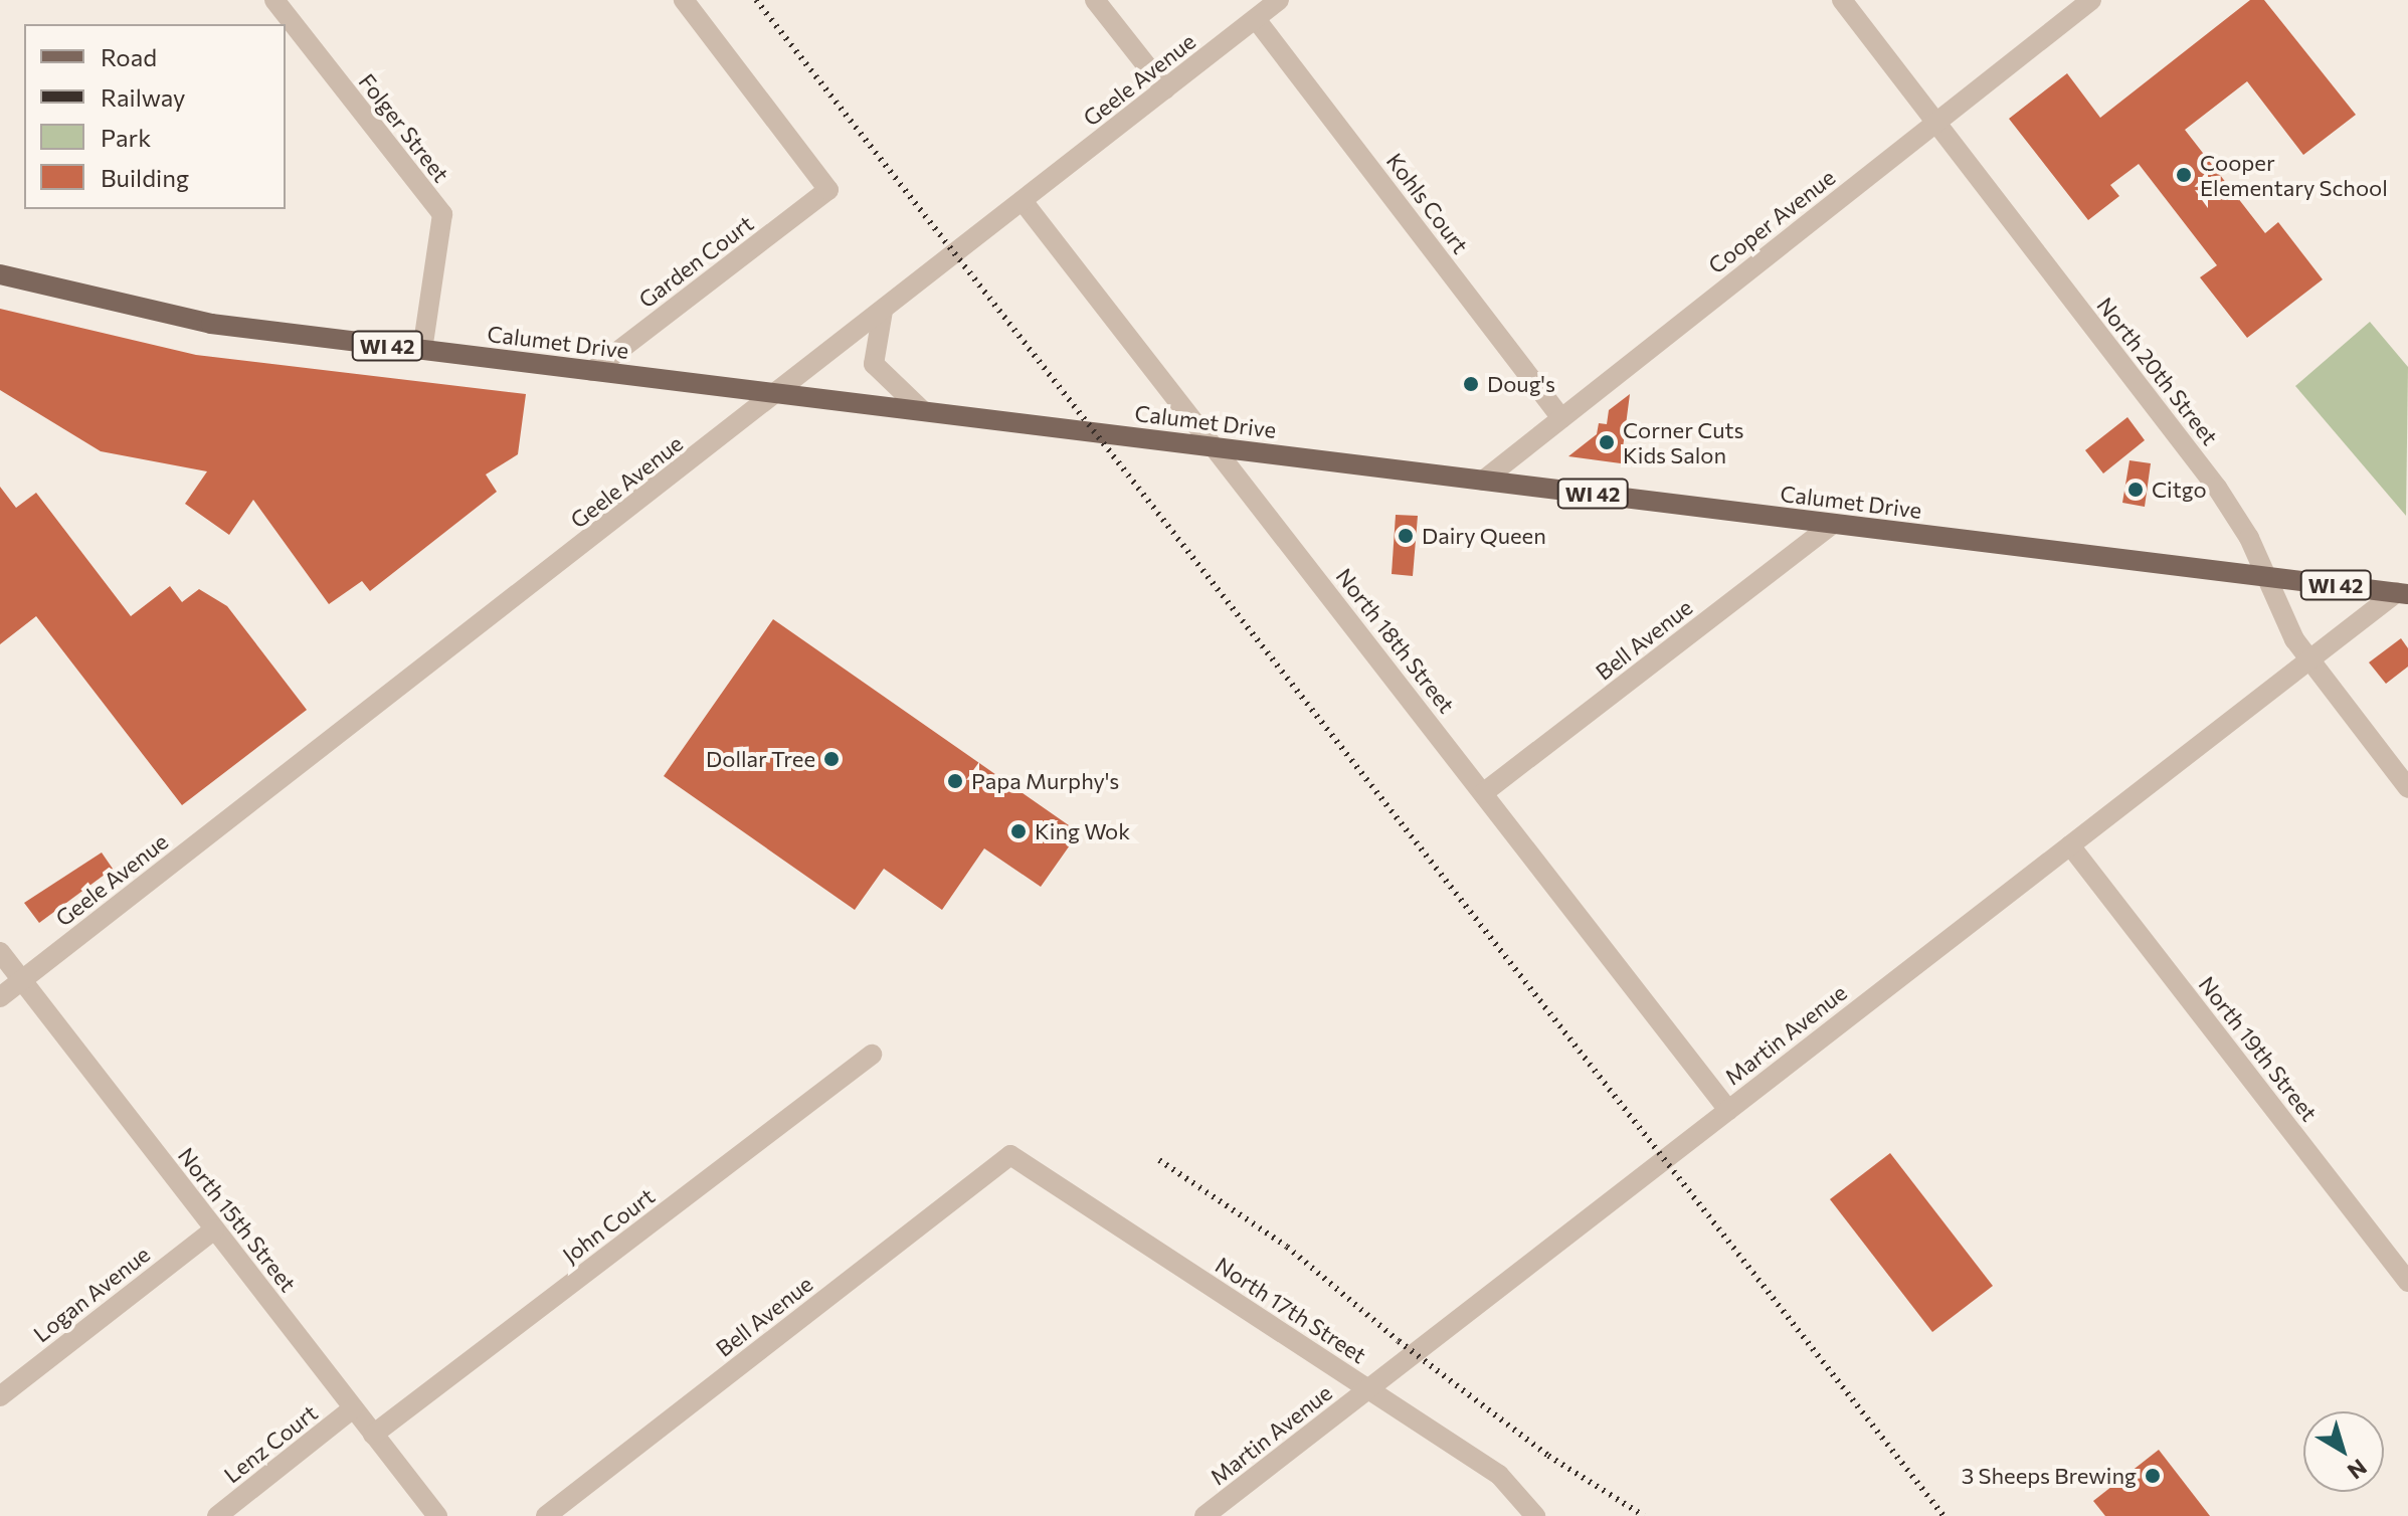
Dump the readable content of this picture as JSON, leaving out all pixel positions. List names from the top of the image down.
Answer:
{
  "streets": {
    "main road": ["Calumet Drive", "WI 42"],
    "street": [
      "Geele Avenue",
      "Folger Street",
      "Kohls Court",
      "Cooper Avenue",
      "Garden Court",
      "North 20th Street",
      "Bell Avenue",
      "North 18th Street",
      "Martin Avenue",
      "North 19th Street",
      "North 15th Street",
      "John Court",
      "Logan Avenue",
      "North 17th Street",
      "Lenz Court"
    ]
  },
  "crossings": [
    ["Geele Avenue", "Kohls Court"],
    ["Geele Avenue", "Calumet Drive"],
    ["Geele Avenue", "North 18th Street"],
    ["Geele Avenue", "North 15th Street"],
    ["Folger Street", "Calumet Drive"],
    ["Kohls Court", "Cooper Avenue"],
    ["Cooper Avenue", "Calumet Drive"],
    ["Cooper Avenue", "North 20th Street"],
    ["Garden Court", "Calumet Drive"],
    ["Calumet Drive", "North 20th Street"],
    ["Calumet Drive", "Bell Avenue"],
    ["Calumet Drive", "North 18th Street"],
    ["Calumet Drive", "Martin Avenue"],
    ["North 20th Street", "Martin Avenue"],
    ["Bell Avenue", "North 18th Street"],
    ["Bell Avenue", "North 17th Street"],
    ["North 18th Street", "Martin Avenue"],
    ["Martin Avenue", "North 19th Street"],
    ["Martin Avenue", "North 17th Street"],
    ["North 15th Street", "John Court"],
    ["North 15th Street", "Logan Avenue"],
    ["North 15th Street", "Lenz Court"]
  ],
  "places": [
    "Cooper Elementary School",
    "Doug's",
    "Corner Cuts Kids Salon",
    "Citgo",
    "Dairy Queen",
    "Dollar Tree",
    "Papa Murphy's",
    "King Wok",
    "3 Sheeps Brewing"
  ],
  "legend": [
    "Road",
    "Railway",
    "Park",
    "Building"
  ],
  "north": "bottom right"
}
